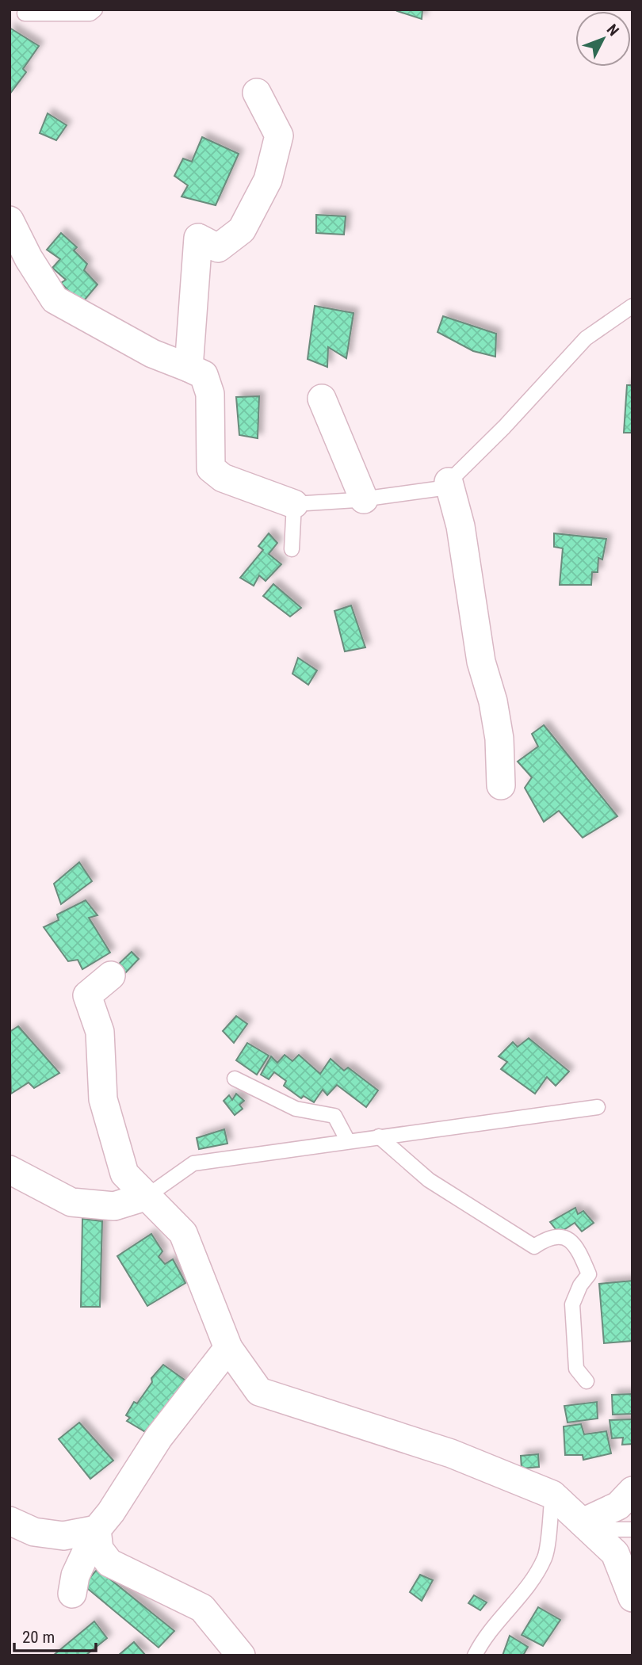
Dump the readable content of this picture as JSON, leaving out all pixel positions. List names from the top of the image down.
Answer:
{
  "scale_bar": "20 m",
  "north": "top right"
}
